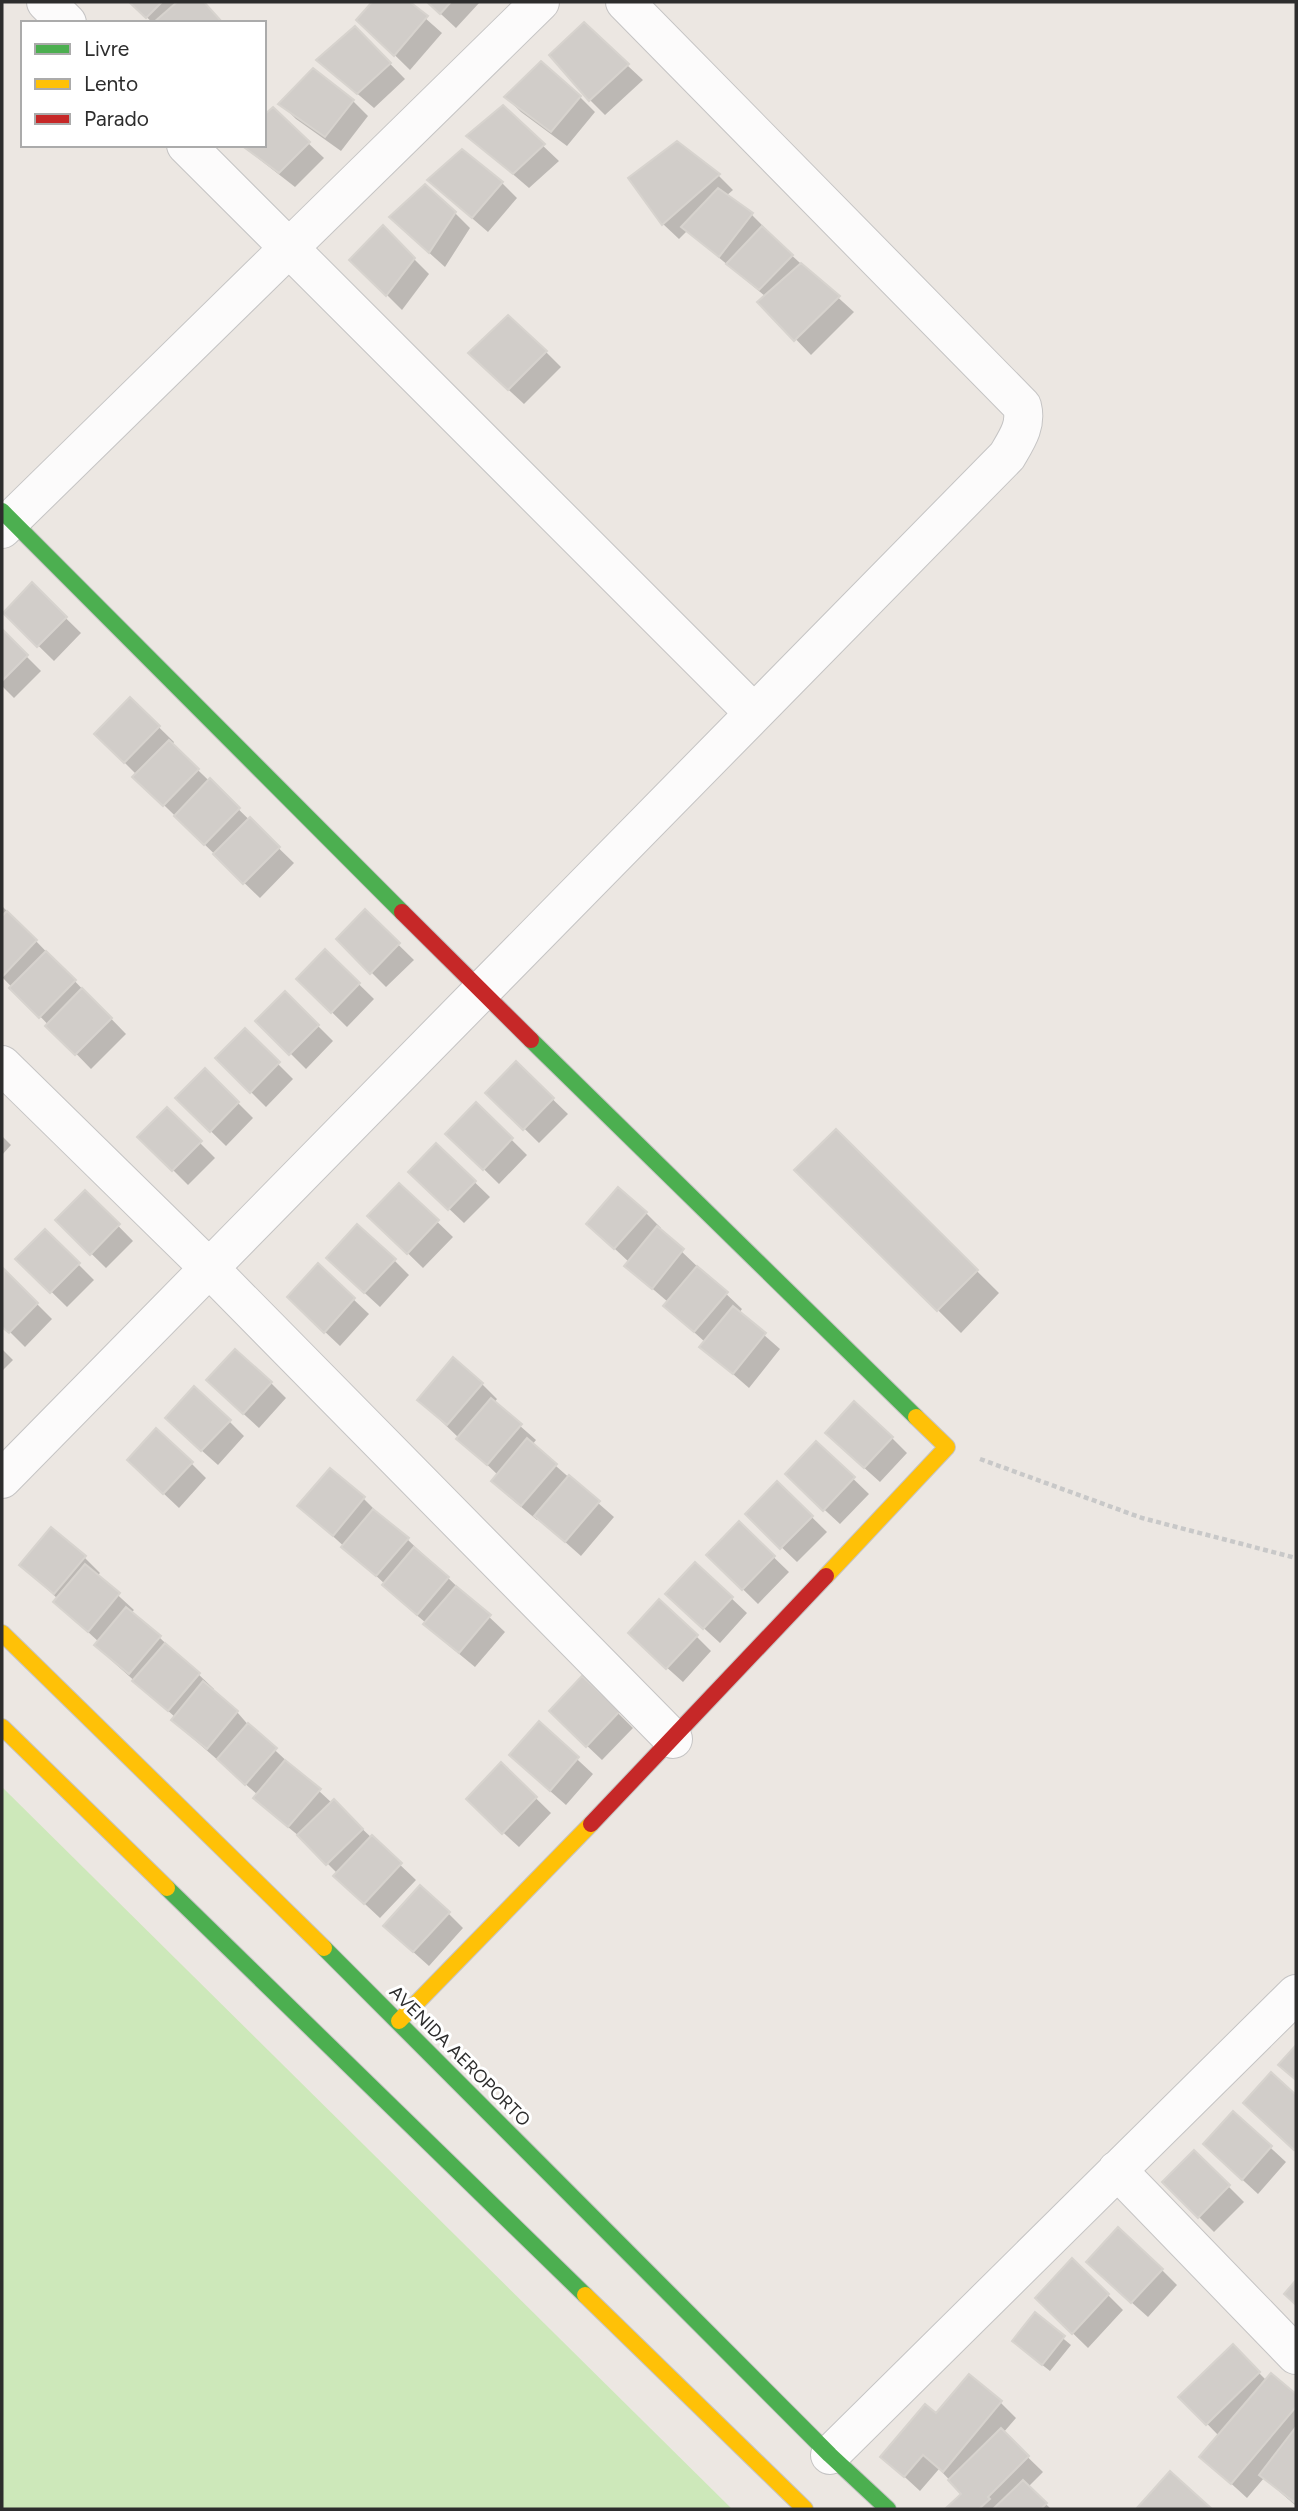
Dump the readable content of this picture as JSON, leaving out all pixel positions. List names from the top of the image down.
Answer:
{
  "streets": {
    "street": ["AVENIDA AEROPORTO"]
  },
  "legend": ["Livre", "Lento", "Parado"]
}
